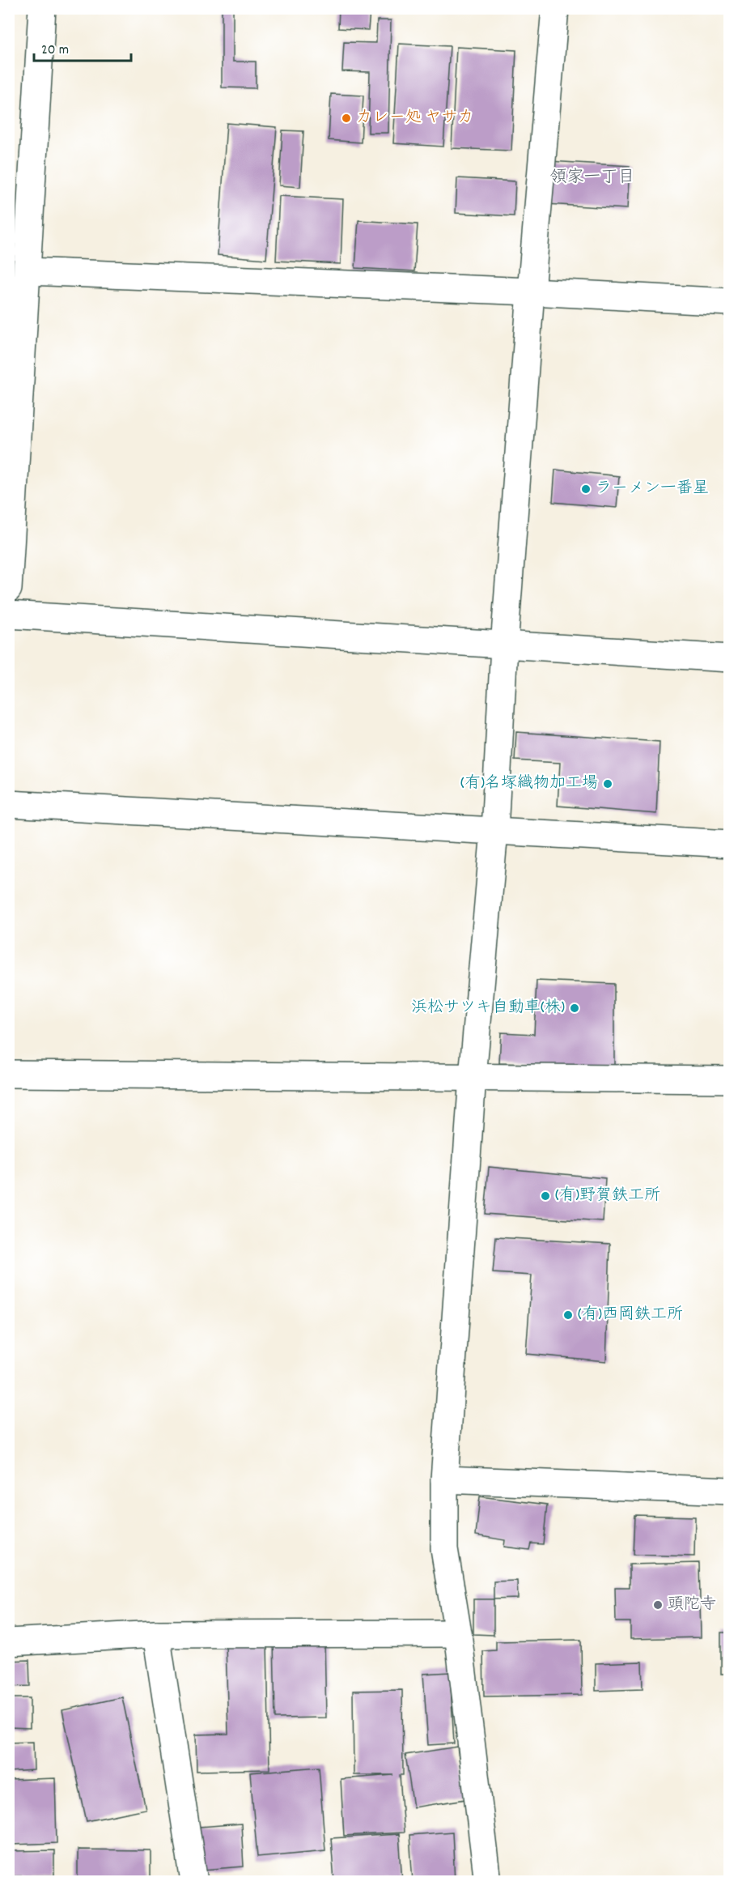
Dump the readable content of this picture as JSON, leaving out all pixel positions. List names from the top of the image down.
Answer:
{
  "districts": ["領家一丁目"],
  "places": [
    "カレー処 ヤサカ",
    "ラーメン一番星",
    "(有)名塚織物加工場",
    "浜松サツキ自動車(株)",
    "(有)野賀鉄工所",
    "(有)西岡鉄工所",
    "頭陀寺"
  ],
  "scale_bar": "20 m"
}
